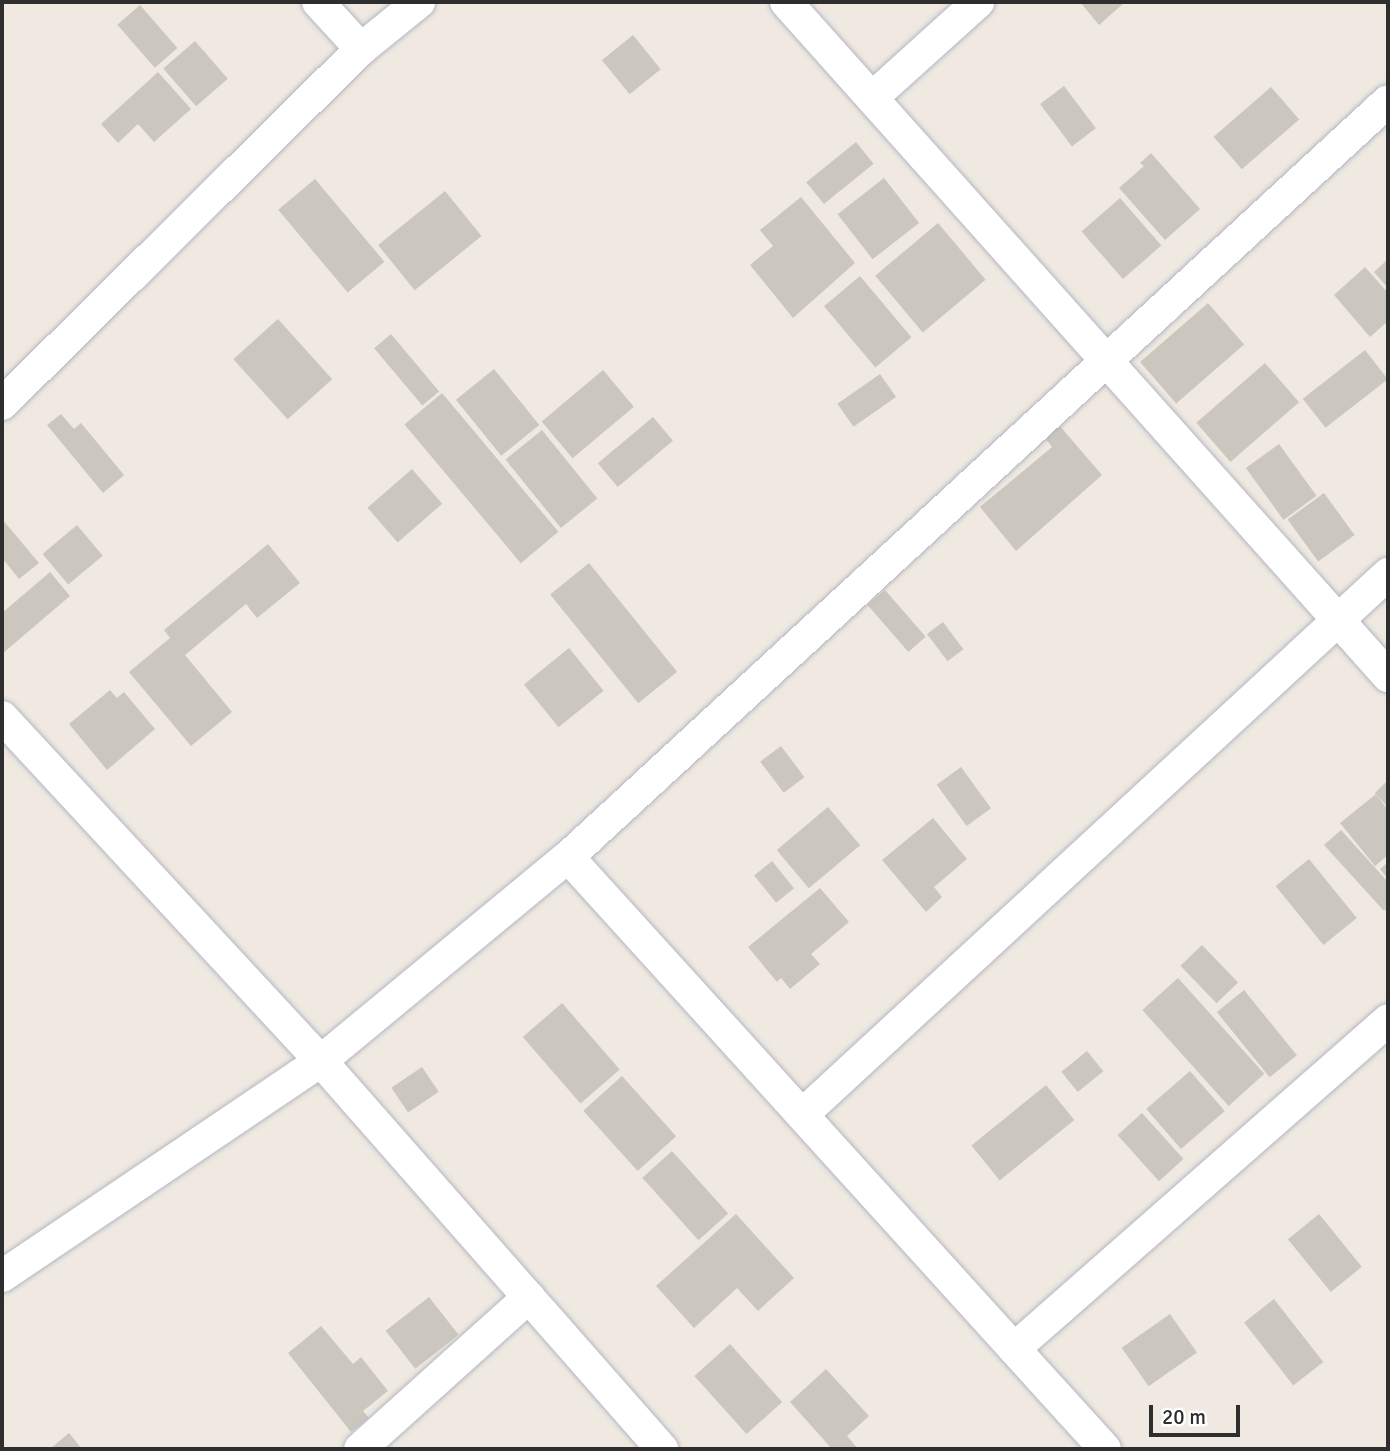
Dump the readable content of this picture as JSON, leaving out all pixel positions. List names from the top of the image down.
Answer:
{
  "scale_bar": "20 m"
}
